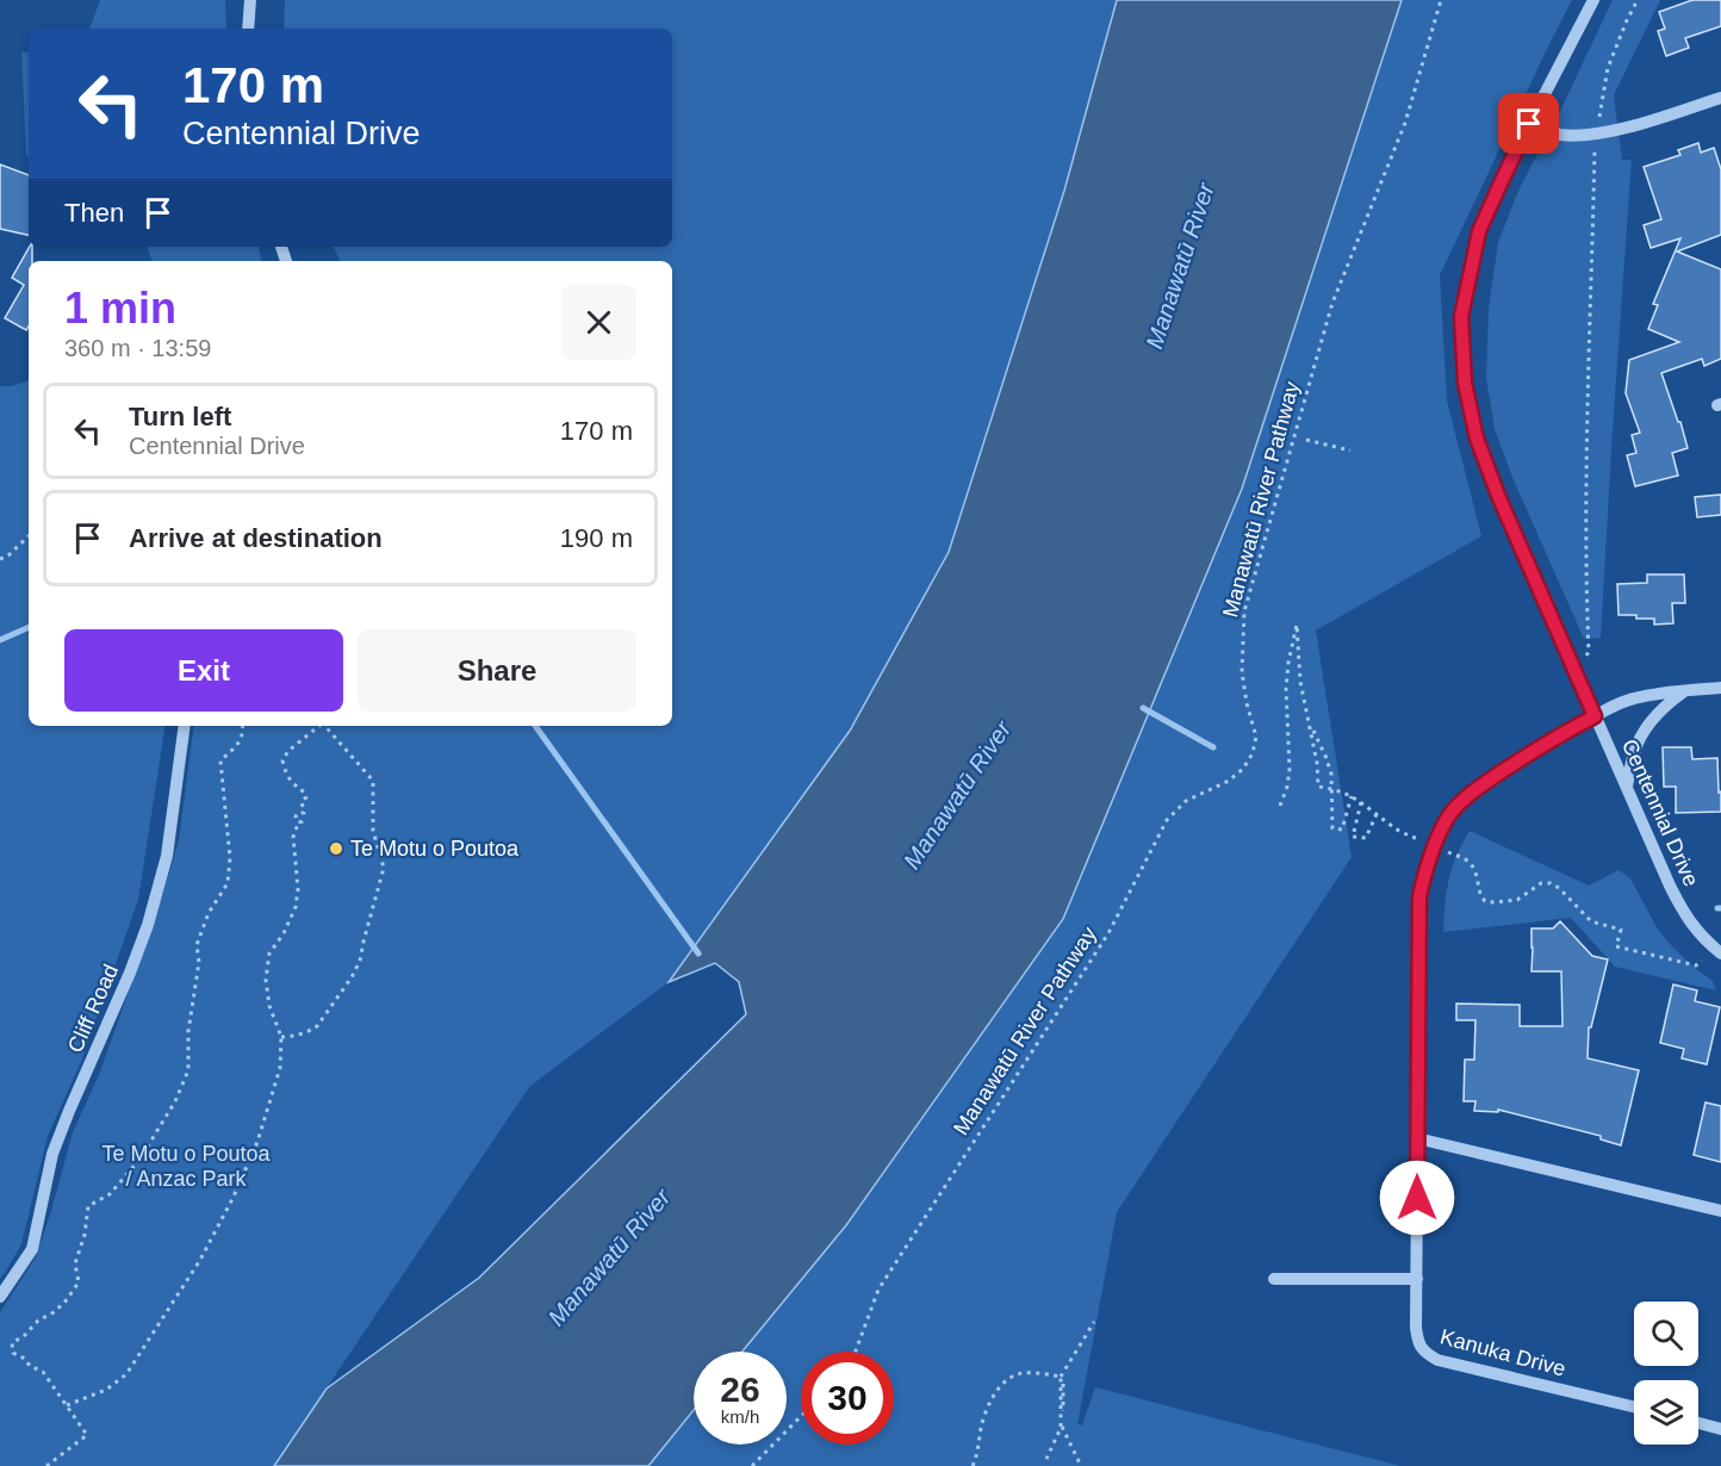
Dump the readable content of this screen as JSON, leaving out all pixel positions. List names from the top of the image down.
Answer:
{
  "streets": {
    "street": ["Centennial Drive", "Cliff Road", "Kanuka Drive"],
    "path": ["Manawatū River Pathway"]
  },
  "crossings": [
    ["Centennial Drive", "Kanuka Drive"]
  ],
  "water": ["Manawatū River"],
  "parks": ["Te Motu o Poutoa / Anzac Park"],
  "places": ["Te Motu o Poutoa"],
  "page": {
    "turn": ["170 m", "Centennial Drive"],
    "then": "Then",
    "heading": ["1 min", "360 m · 13:59"],
    "list": [
      {
        "name": "Turn left",
        "note": "Centennial Drive",
        "value": "170 m"
      },
      {
        "name": "Arrive at destination",
        "value": "190 m"
      }
    ],
    "buttons": ["Exit", "Share"],
    "speed": "26 km/h",
    "limit": "30"
  }
}
